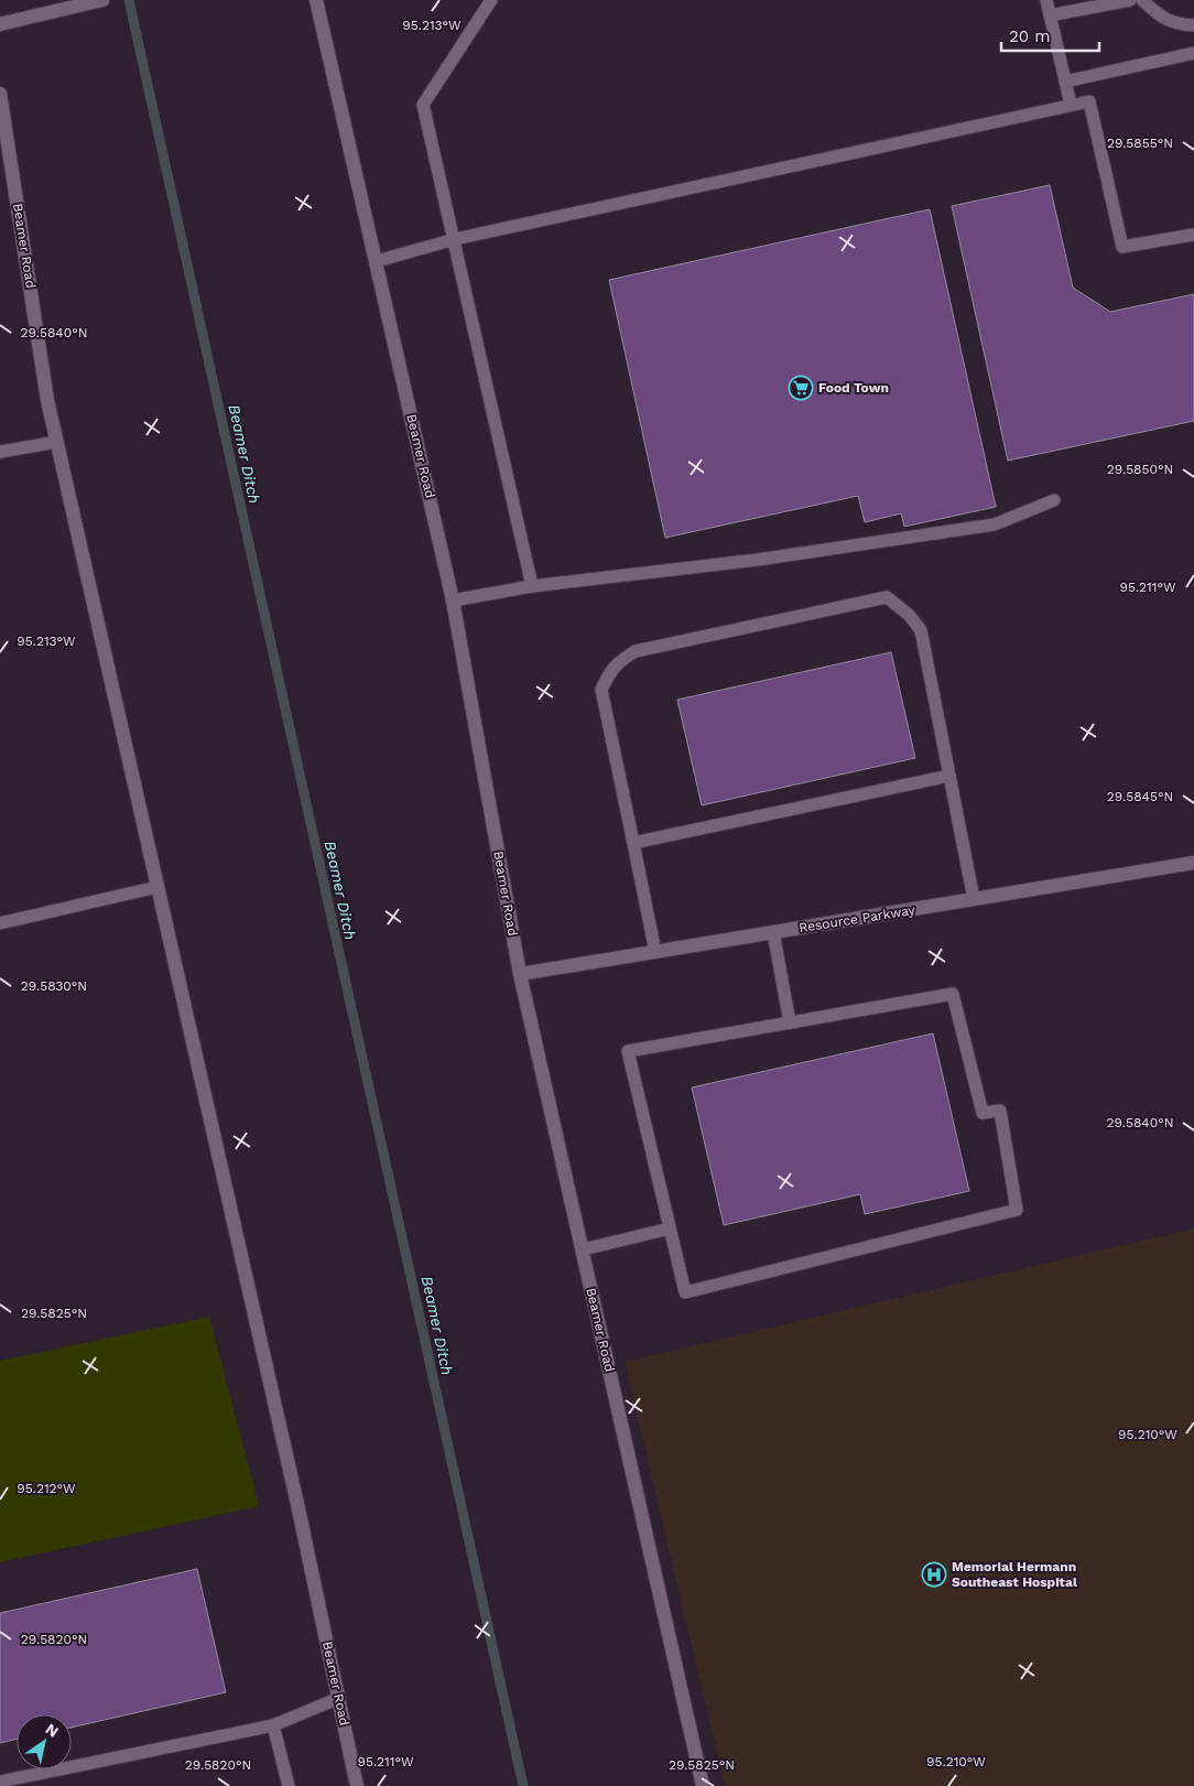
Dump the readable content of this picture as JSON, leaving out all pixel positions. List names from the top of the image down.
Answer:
{
  "streets": {
    "main road": ["Beamer Road", "Resource Parkway"]
  },
  "crossings": [
    ["Beamer Road", "Resource Parkway"]
  ],
  "water": ["Beamer Ditch"],
  "places": {
    "supermarket": ["Food Town"],
    "hospital": ["Memorial Hermann Southeast Hospital"]
  },
  "scale_bar": "20 m",
  "north": "top right",
  "coordinates": [
    "95.213°W",
    "29.5855°N",
    "29.5840°N",
    "29.5850°N",
    "95.211°W",
    "29.5845°N",
    "29.5830°N",
    "29.5825°N",
    "95.210°W",
    "95.212°W",
    "29.5820°N"
  ]
}
